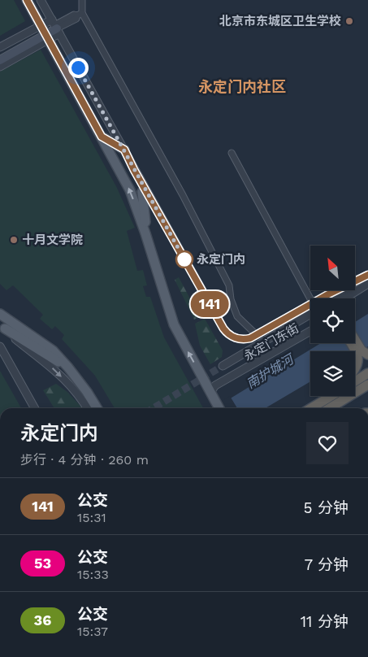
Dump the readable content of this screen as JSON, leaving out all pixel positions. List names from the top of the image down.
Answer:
{
  "streets": {
    "street": ["永定门东街"]
  },
  "districts": ["永定门内社区"],
  "water": ["南护城河"],
  "places": ["北京市东城区卫生学校", "十月文学院", "永定门内"],
  "lines": ["bus line 141"],
  "north": "top left",
  "page": {
    "on_map": "141",
    "heading": ["永定门内", "步行 · 4 分钟 · 260 m"],
    "list": [
      {
        "mark": "141",
        "name": "公交",
        "note": "15:31",
        "value": "5 分钟"
      },
      {
        "mark": "53",
        "name": "公交",
        "note": "15:33",
        "value": "7 分钟"
      },
      {
        "mark": "36",
        "name": "公交",
        "note": "15:37",
        "value": "11 分钟"
      }
    ]
  }
}
